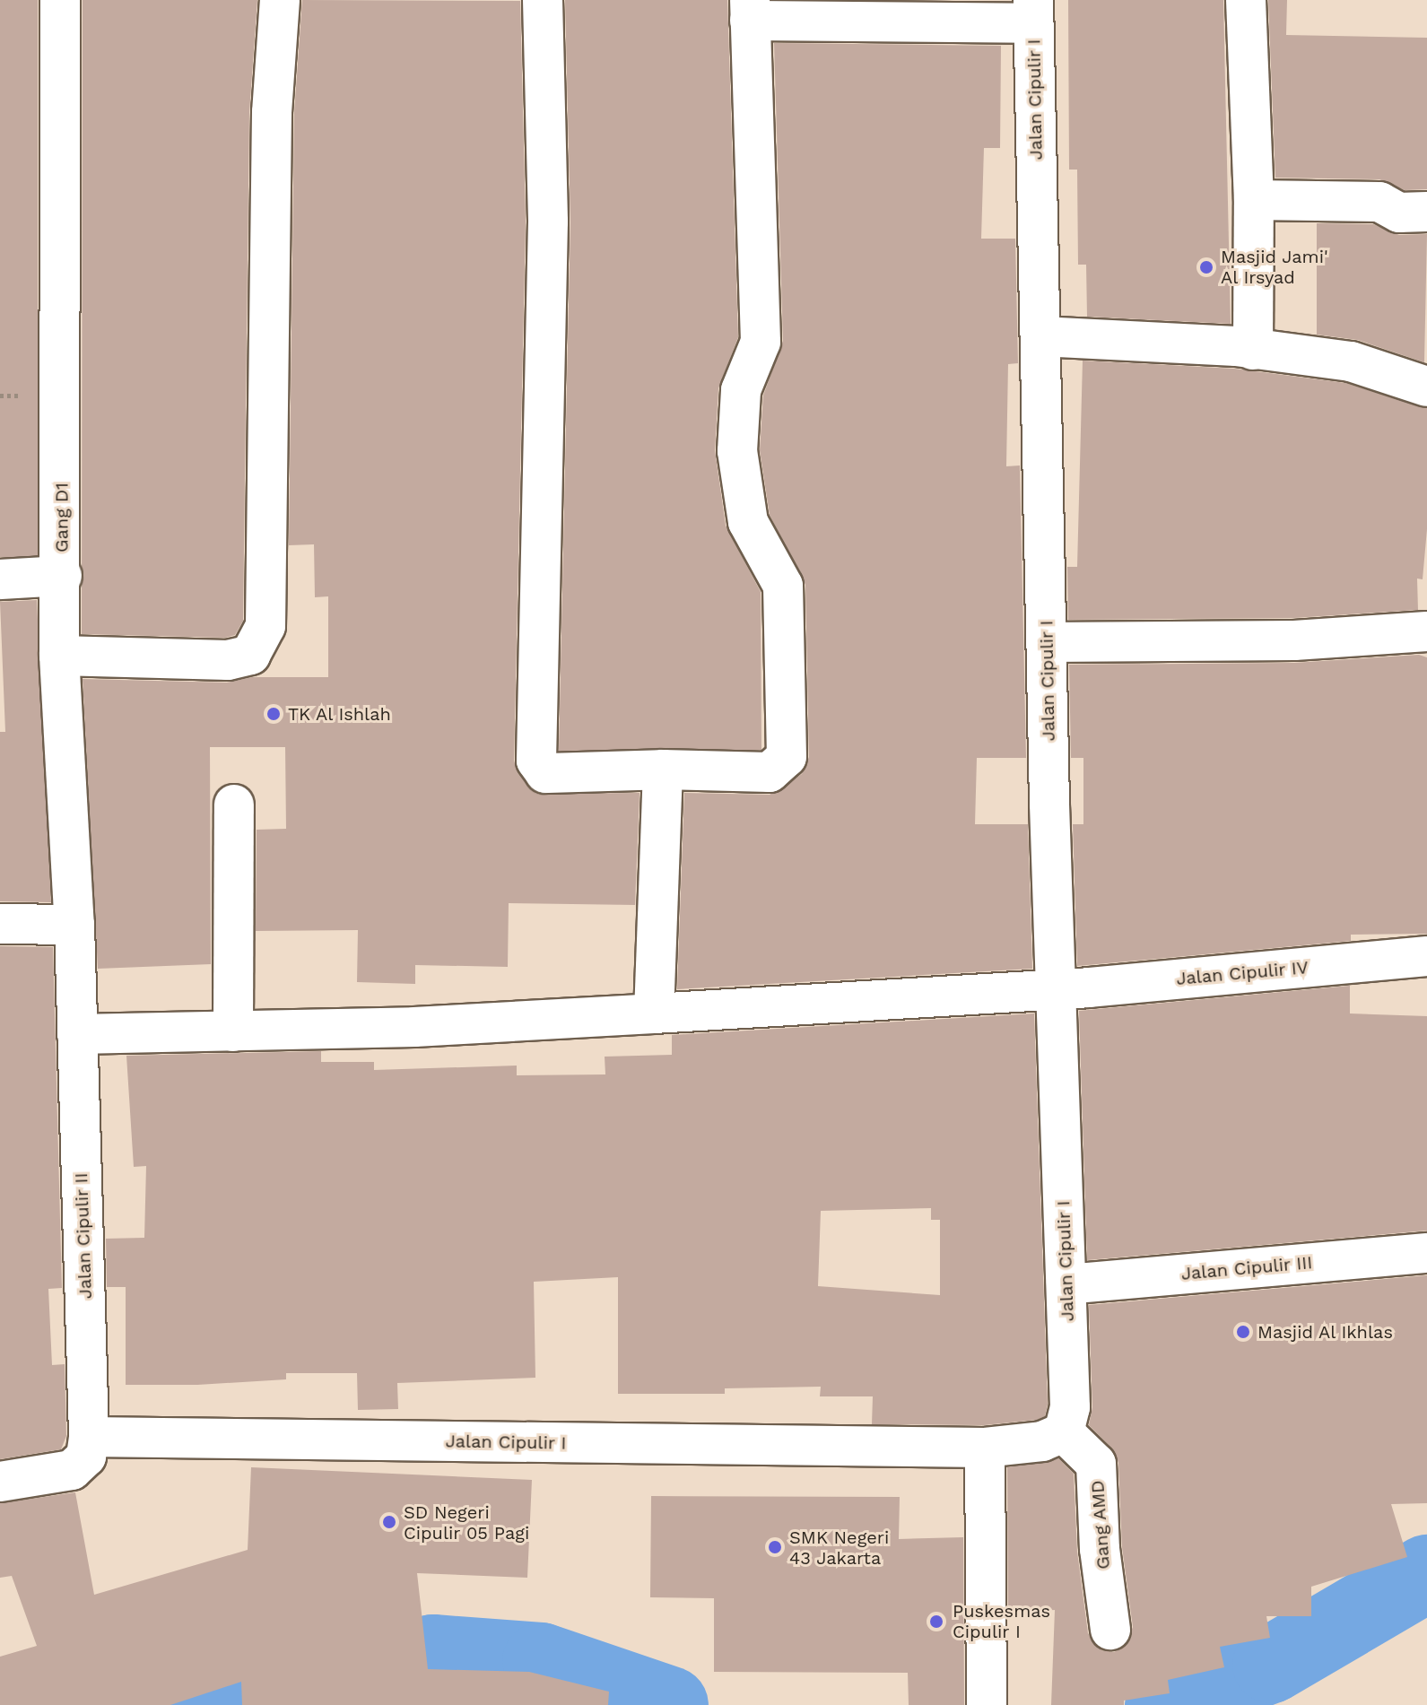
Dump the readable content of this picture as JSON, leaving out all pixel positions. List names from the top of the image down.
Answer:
{
  "streets": {
    "street": [
      "Jalan Cipulir I",
      "Gang D1",
      "Jalan Cipulir IV",
      "Jalan Cipulir II",
      "Jalan Cipulir III",
      "Gang AMD"
    ]
  },
  "crossings": [
    ["Jalan Cipulir I", "Jalan Cipulir IV"],
    ["Jalan Cipulir I", "Jalan Cipulir II"],
    ["Jalan Cipulir I", "Jalan Cipulir III"],
    ["Jalan Cipulir I", "Gang AMD"],
    ["Gang D1", "Jalan Cipulir IV"],
    ["Gang D1", "Jalan Cipulir II"],
    ["Jalan Cipulir IV", "Jalan Cipulir II"]
  ],
  "places": [
    "Masjid Jami' Al Irsyad",
    "TK Al Ishlah",
    "Masjid Al Ikhlas",
    "SD Negeri Cipulir 05 Pagi",
    "SMK Negeri 43 Jakarta",
    "Puskesmas Cipulir I"
  ]
}
